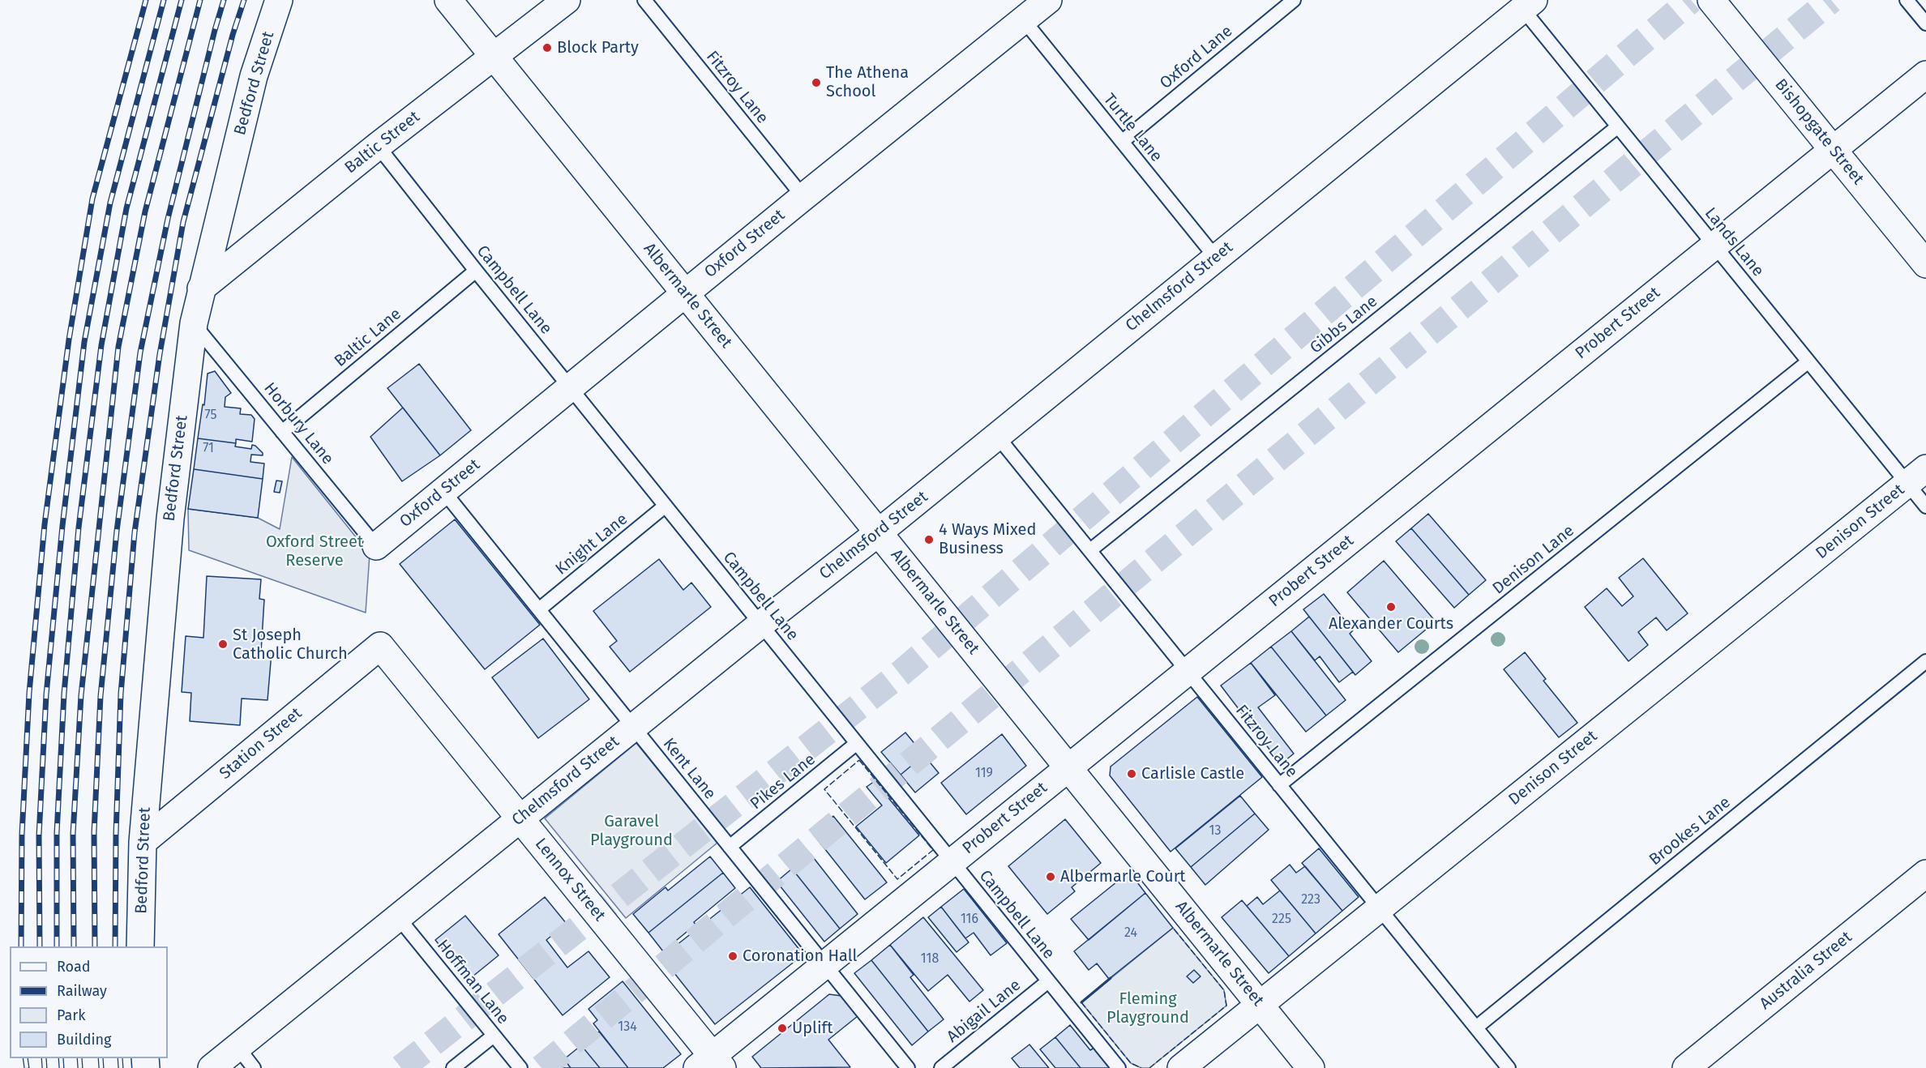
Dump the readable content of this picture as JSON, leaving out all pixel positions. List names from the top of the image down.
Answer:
{
  "streets": {
    "street": [
      "Bedford Street",
      "Bishopgate Street",
      "Baltic Street",
      "Oxford Street",
      "Chelmsford Street",
      "Albermarle Street",
      "Probert Street",
      "Denison Street",
      "Station Street",
      "Lennox Street",
      "Australia Street"
    ],
    "lane": [
      "Oxford Lane",
      "Fitzroy Lane",
      "Turtle Lane",
      "Lands Lane",
      "Campbell Lane",
      "Gibbs Lane",
      "Baltic Lane",
      "Horbury Lane",
      "Knight Lane",
      "Denison Lane",
      "Kent Lane",
      "Pikes Lane",
      "Brookes Lane",
      "Hoffman Lane",
      "Abigail Lane"
    ]
  },
  "crossings": [
    ["Oxford Lane", "Turtle Lane"],
    ["Bedford Street", "Baltic Street"],
    ["Bedford Street", "Horbury Lane"],
    ["Bedford Street", "Station Street"],
    ["Fitzroy Lane", "Oxford Street"],
    ["Fitzroy Lane", "Chelmsford Street"],
    ["Fitzroy Lane", "Probert Street"],
    ["Fitzroy Lane", "Gibbs Lane"],
    ["Fitzroy Lane", "Denison Street"],
    ["Fitzroy Lane", "Denison Lane"],
    ["Fitzroy Lane", "Brookes Lane"],
    ["Turtle Lane", "Oxford Street"],
    ["Turtle Lane", "Chelmsford Street"],
    ["Bishopgate Street", "Probert Street"],
    ["Baltic Street", "Campbell Lane"],
    ["Baltic Street", "Albermarle Street"],
    ["Lands Lane", "Chelmsford Street"],
    ["Lands Lane", "Probert Street"],
    ["Lands Lane", "Gibbs Lane"],
    ["Lands Lane", "Denison Street"],
    ["Lands Lane", "Denison Lane"],
    ["Oxford Street", "Campbell Lane"],
    ["Oxford Street", "Albermarle Street"],
    ["Oxford Street", "Horbury Lane"],
    ["Oxford Street", "Kent Lane"],
    ["Chelmsford Street", "Campbell Lane"],
    ["Chelmsford Street", "Albermarle Street"],
    ["Chelmsford Street", "Kent Lane"],
    ["Chelmsford Street", "Lennox Street"],
    ["Chelmsford Street", "Hoffman Lane"],
    ["Campbell Lane", "Probert Street"],
    ["Campbell Lane", "Baltic Lane"],
    ["Campbell Lane", "Knight Lane"],
    ["Campbell Lane", "Pikes Lane"],
    ["Campbell Lane", "Abigail Lane"],
    ["Albermarle Street", "Probert Street"],
    ["Albermarle Street", "Denison Street"],
    ["Probert Street", "Kent Lane"],
    ["Probert Street", "Lennox Street"],
    ["Baltic Lane", "Horbury Lane"],
    ["Knight Lane", "Kent Lane"],
    ["Station Street", "Lennox Street"],
    ["Kent Lane", "Pikes Lane"]
  ],
  "parks": ["Oxford Street Reserve", "Garavel Playground", "Fleming Playground"],
  "places": [
    "Block Party",
    "The Athena School",
    "4 Ways Mixed Business",
    "Alexander Courts",
    "St Joseph Catholic Church",
    "Carlisle Castle",
    "Albermarle Court",
    "Coronation Hall",
    "Uplift"
  ],
  "house_numbers": [
    "75",
    "71",
    "119",
    "13",
    "223",
    "116",
    "225",
    "24",
    "118",
    "134"
  ],
  "legend": [
    "Road",
    "Railway",
    "Park",
    "Building"
  ]
}
